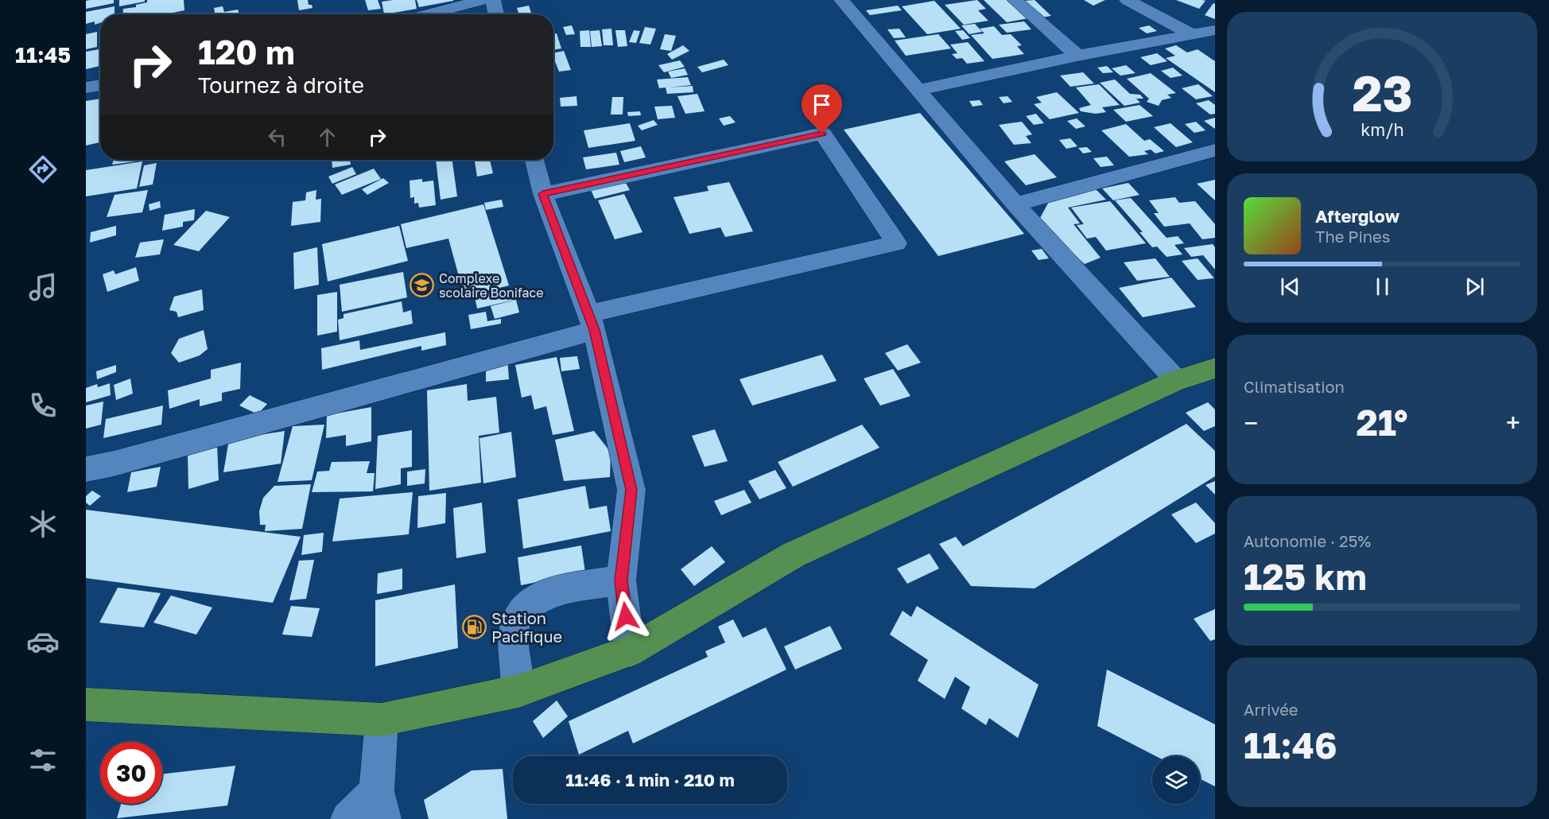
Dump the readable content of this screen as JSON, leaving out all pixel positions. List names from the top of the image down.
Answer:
{
  "places": {
    "school or university": ["Complexe scolaire Boniface"],
    "fuel station": ["Station Pacifique"]
  },
  "page": {
    "tabs": "11:45",
    "turn": ["120 m", "Tournez à droite"],
    "song": ["Afterglow", "The Pines"],
    "tile": [
      "Climatisation",
      ["Autonomie · 25%", "125 km"],
      ["Arrivée", "11:46"]
    ],
    "heat": ["−", "21°", "+"],
    "limit": "30",
    "trip": "11:46 · 1 min · 210 m",
    "gauge": ["23", "km/h"]
  }
}
